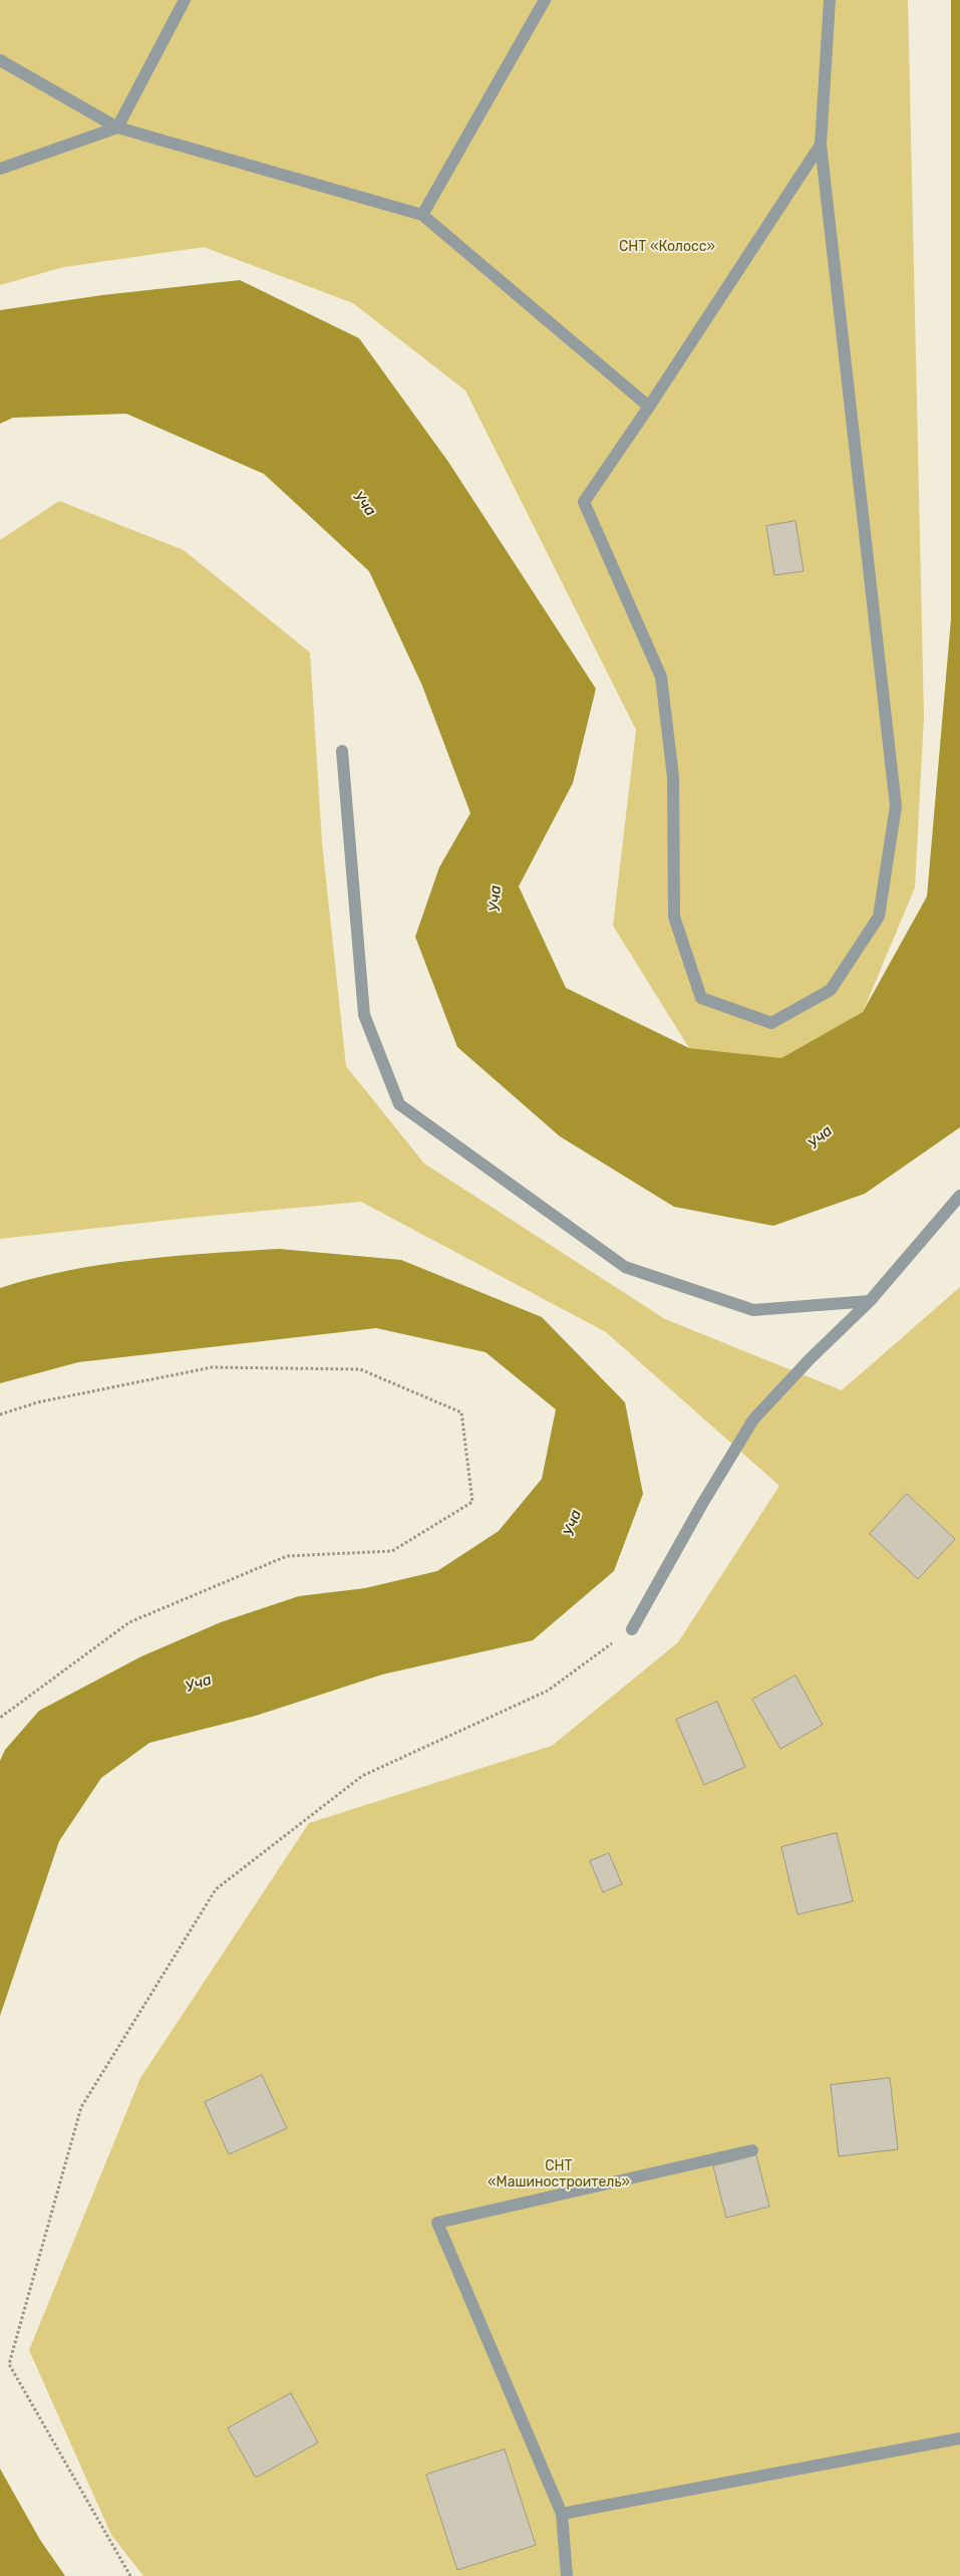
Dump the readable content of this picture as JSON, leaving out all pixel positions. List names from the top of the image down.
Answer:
{
  "water": ["Уча"],
  "parks": ["СНТ «Колосс»", "СНТ «Машиностроитель»"]
}
